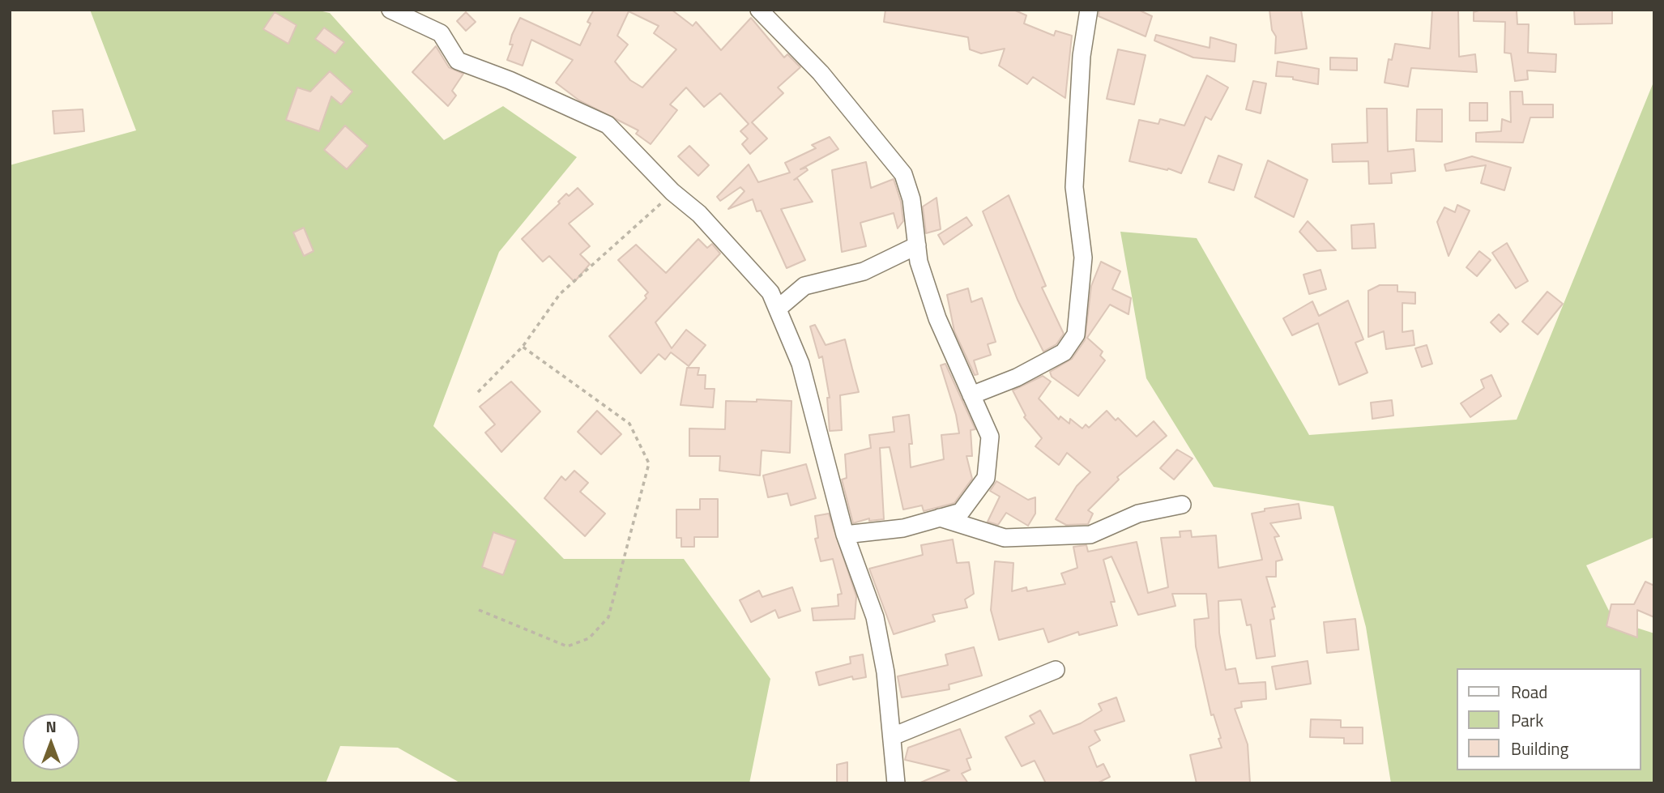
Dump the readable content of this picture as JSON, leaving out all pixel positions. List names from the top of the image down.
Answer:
{
  "legend": ["Road", "Park", "Building"],
  "north": "top"
}
